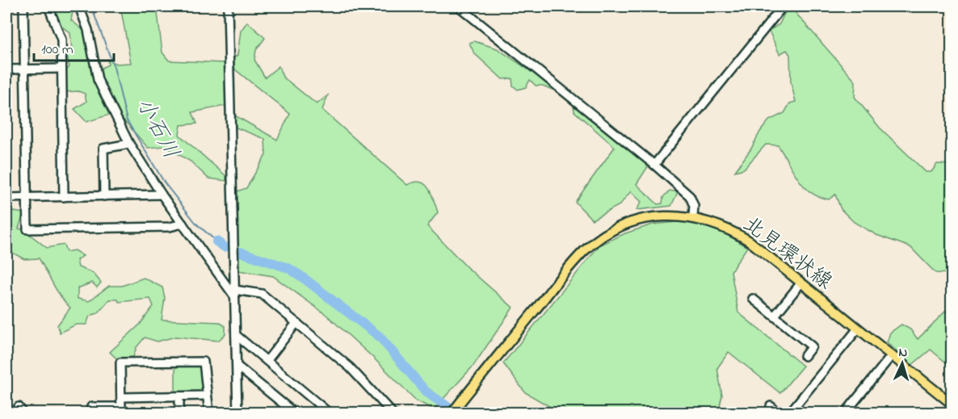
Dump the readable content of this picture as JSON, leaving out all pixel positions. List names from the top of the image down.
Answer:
{
  "streets": {
    "main road": ["北見環状線"]
  },
  "water": ["小石川"],
  "scale_bar": "100 m",
  "north": "top"
}
